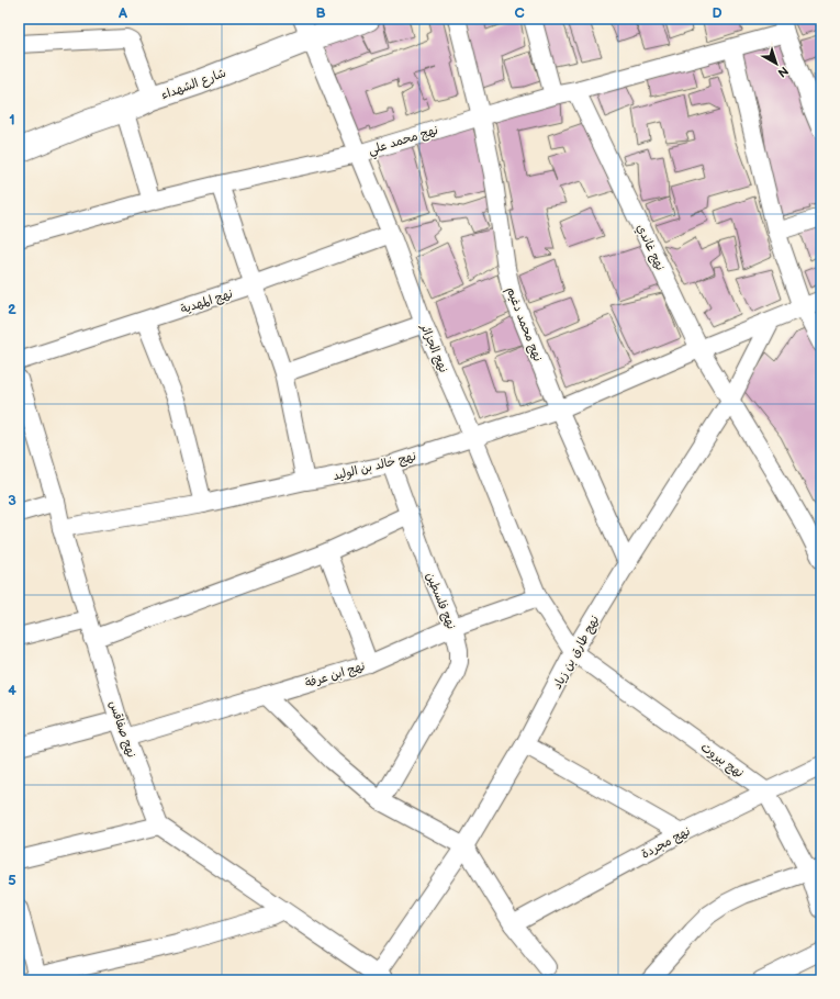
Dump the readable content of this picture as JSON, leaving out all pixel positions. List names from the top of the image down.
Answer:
{
  "streets": {
    "main road": ["شارع الشهداء"],
    "street": [
      "نهج محمد علي",
      "نهج غاندي",
      "نهج المهدية",
      "نهج محمد دغيم",
      "نهج الجزائر",
      "نهج خالد بن الوليد",
      "نهج فلسطين",
      "نهج طارق بن زياد",
      "نهج ابن عرفة",
      "نهج صفاقس",
      "نهج بيروت",
      "نهج مجردة"
    ]
  },
  "crossings": [
    ["شارع الشهداء", "نهج الجزائر"],
    ["نهج محمد علي", "نهج غاندي"],
    ["نهج محمد علي", "نهج محمد دغيم"],
    ["نهج محمد علي", "نهج الجزائر"],
    ["نهج غاندي", "نهج خالد بن الوليد"],
    ["نهج غاندي", "نهج طارق بن زياد"],
    ["نهج المهدية", "نهج الجزائر"],
    ["نهج محمد دغيم", "نهج خالد بن الوليد"],
    ["نهج محمد دغيم", "نهج طارق بن زياد"],
    ["نهج الجزائر", "نهج خالد بن الوليد"],
    ["نهج الجزائر", "نهج طارق بن زياد"],
    ["نهج الجزائر", "نهج ابن عرفة"],
    ["نهج الجزائر", "نهج بيروت"],
    ["نهج خالد بن الوليد", "نهج فلسطين"],
    ["نهج خالد بن الوليد", "نهج طارق بن زياد"],
    ["نهج خالد بن الوليد", "نهج صفاقس"],
    ["نهج فلسطين", "نهج ابن عرفة"],
    ["نهج طارق بن زياد", "نهج بيروت"],
    ["نهج ابن عرفة", "نهج صفاقس"],
    ["نهج بيروت", "نهج مجردة"]
  ],
  "north": "bottom right",
  "grid": {
    "columns": [
      "A",
      "B",
      "C",
      "D"
    ],
    "rows": [
      "1",
      "2",
      "3",
      "4",
      "5"
    ]
  }
}
